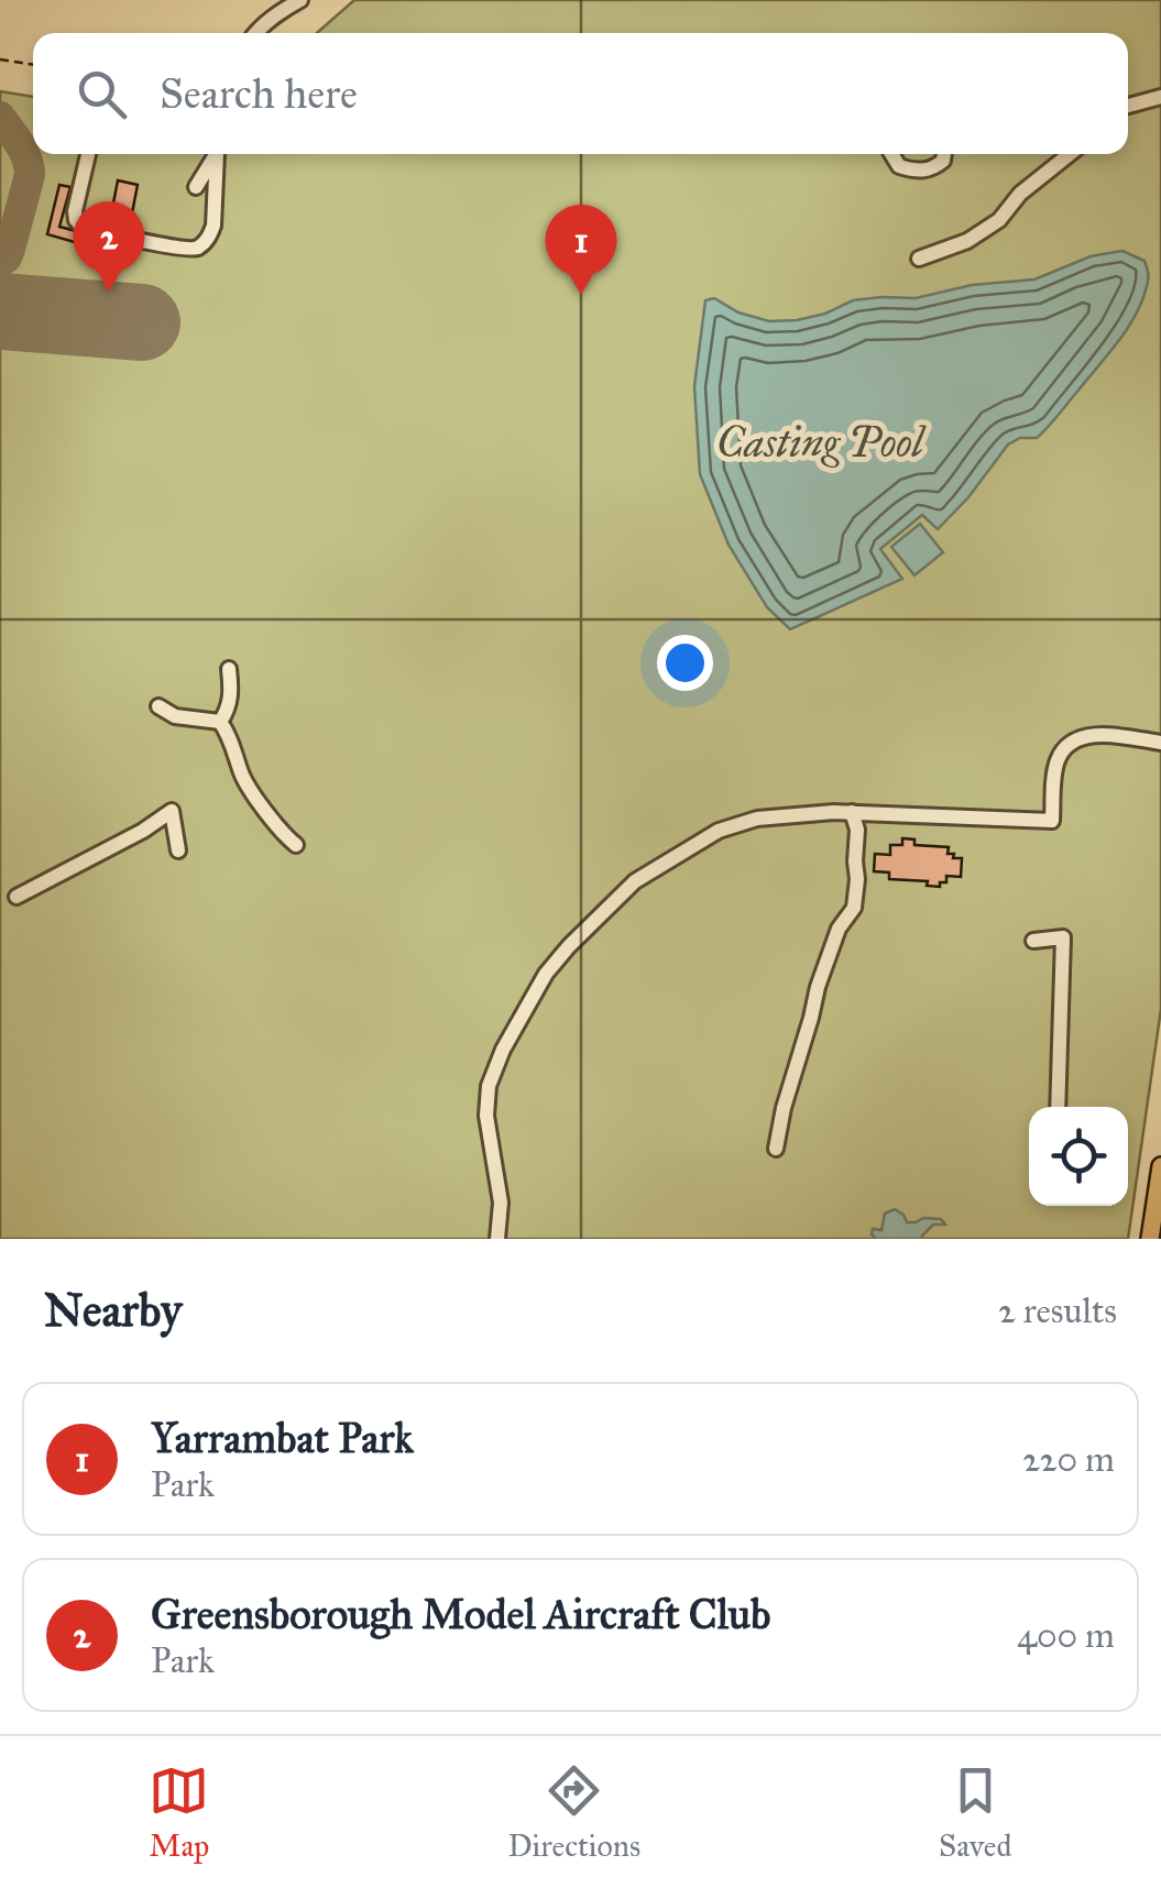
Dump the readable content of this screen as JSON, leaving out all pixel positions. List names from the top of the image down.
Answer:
{
  "water": ["Casting Pool"],
  "page": {
    "search": "Search here",
    "pins": ["2", "1"],
    "heading": ["Nearby", "2 results"],
    "list": [
      {
        "mark": "1",
        "name": "Yarrambat Park",
        "note": "Park",
        "value": "220 m"
      },
      {
        "mark": "2",
        "name": "Greensborough Model Aircraft Club",
        "note": "Park",
        "value": "400 m"
      }
    ],
    "nav": ["Map", "Directions", "Saved"]
  }
}
